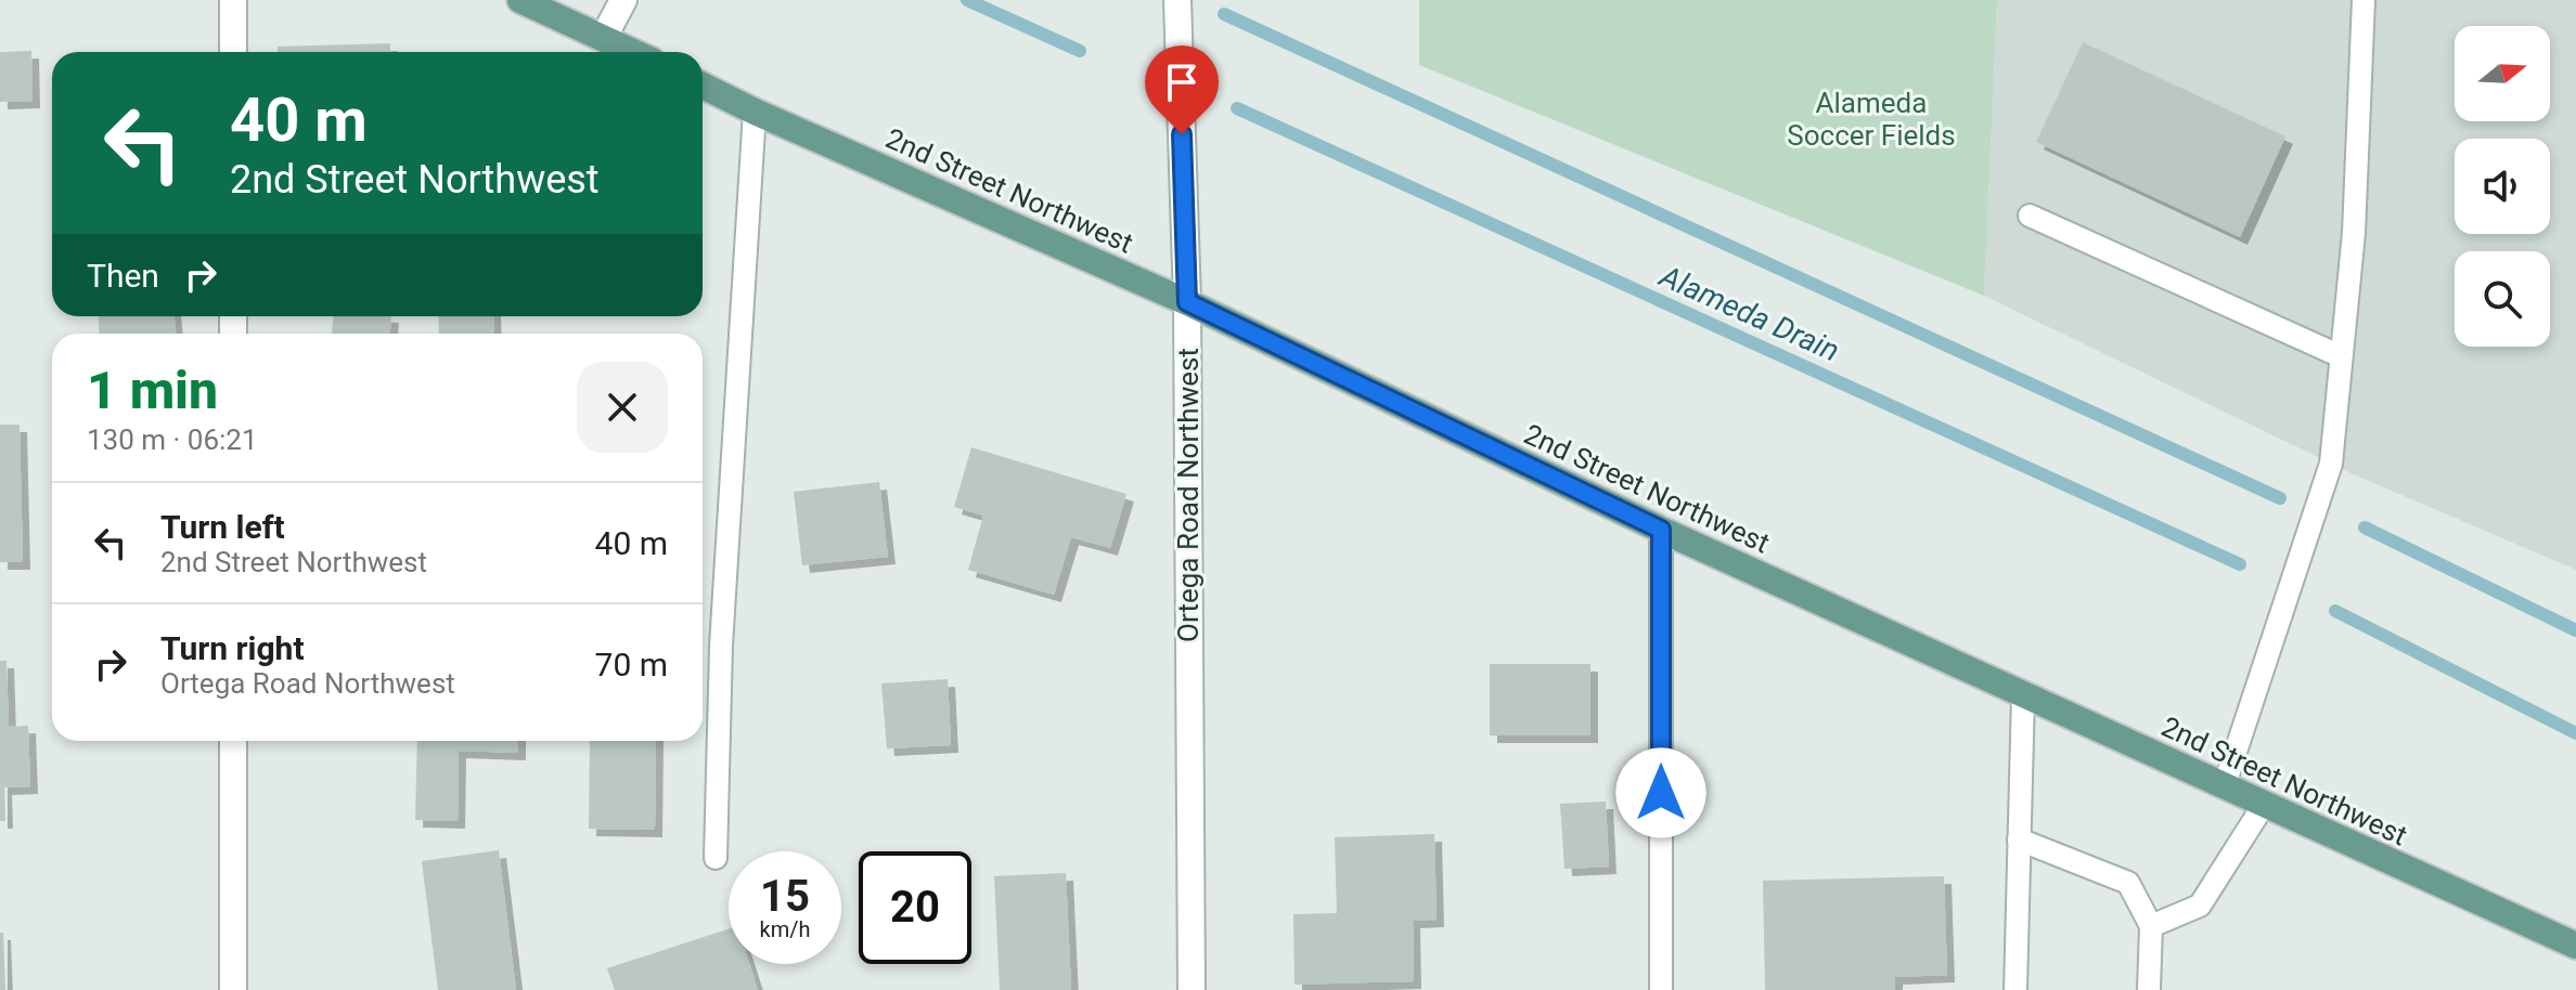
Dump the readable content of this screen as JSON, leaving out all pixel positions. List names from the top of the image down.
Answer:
{
  "streets": {
    "main road": ["2nd Street Northwest"],
    "street": ["Ortega Road Northwest"]
  },
  "crossings": [
    ["2nd Street Northwest", "Ortega Road Northwest"]
  ],
  "water": ["Alameda Drain"],
  "parks": ["Alameda Soccer Fields"],
  "north": "right",
  "page": {
    "turn": ["40 m", "2nd Street Northwest"],
    "then": "Then",
    "heading": ["1 min", "130 m · 06:21"],
    "list": [
      {
        "name": "Turn left",
        "note": "2nd Street Northwest",
        "value": "40 m"
      },
      {
        "name": "Turn right",
        "note": "Ortega Road Northwest",
        "value": "70 m"
      }
    ],
    "speed": "15 km/h",
    "limit": "20"
  }
}
